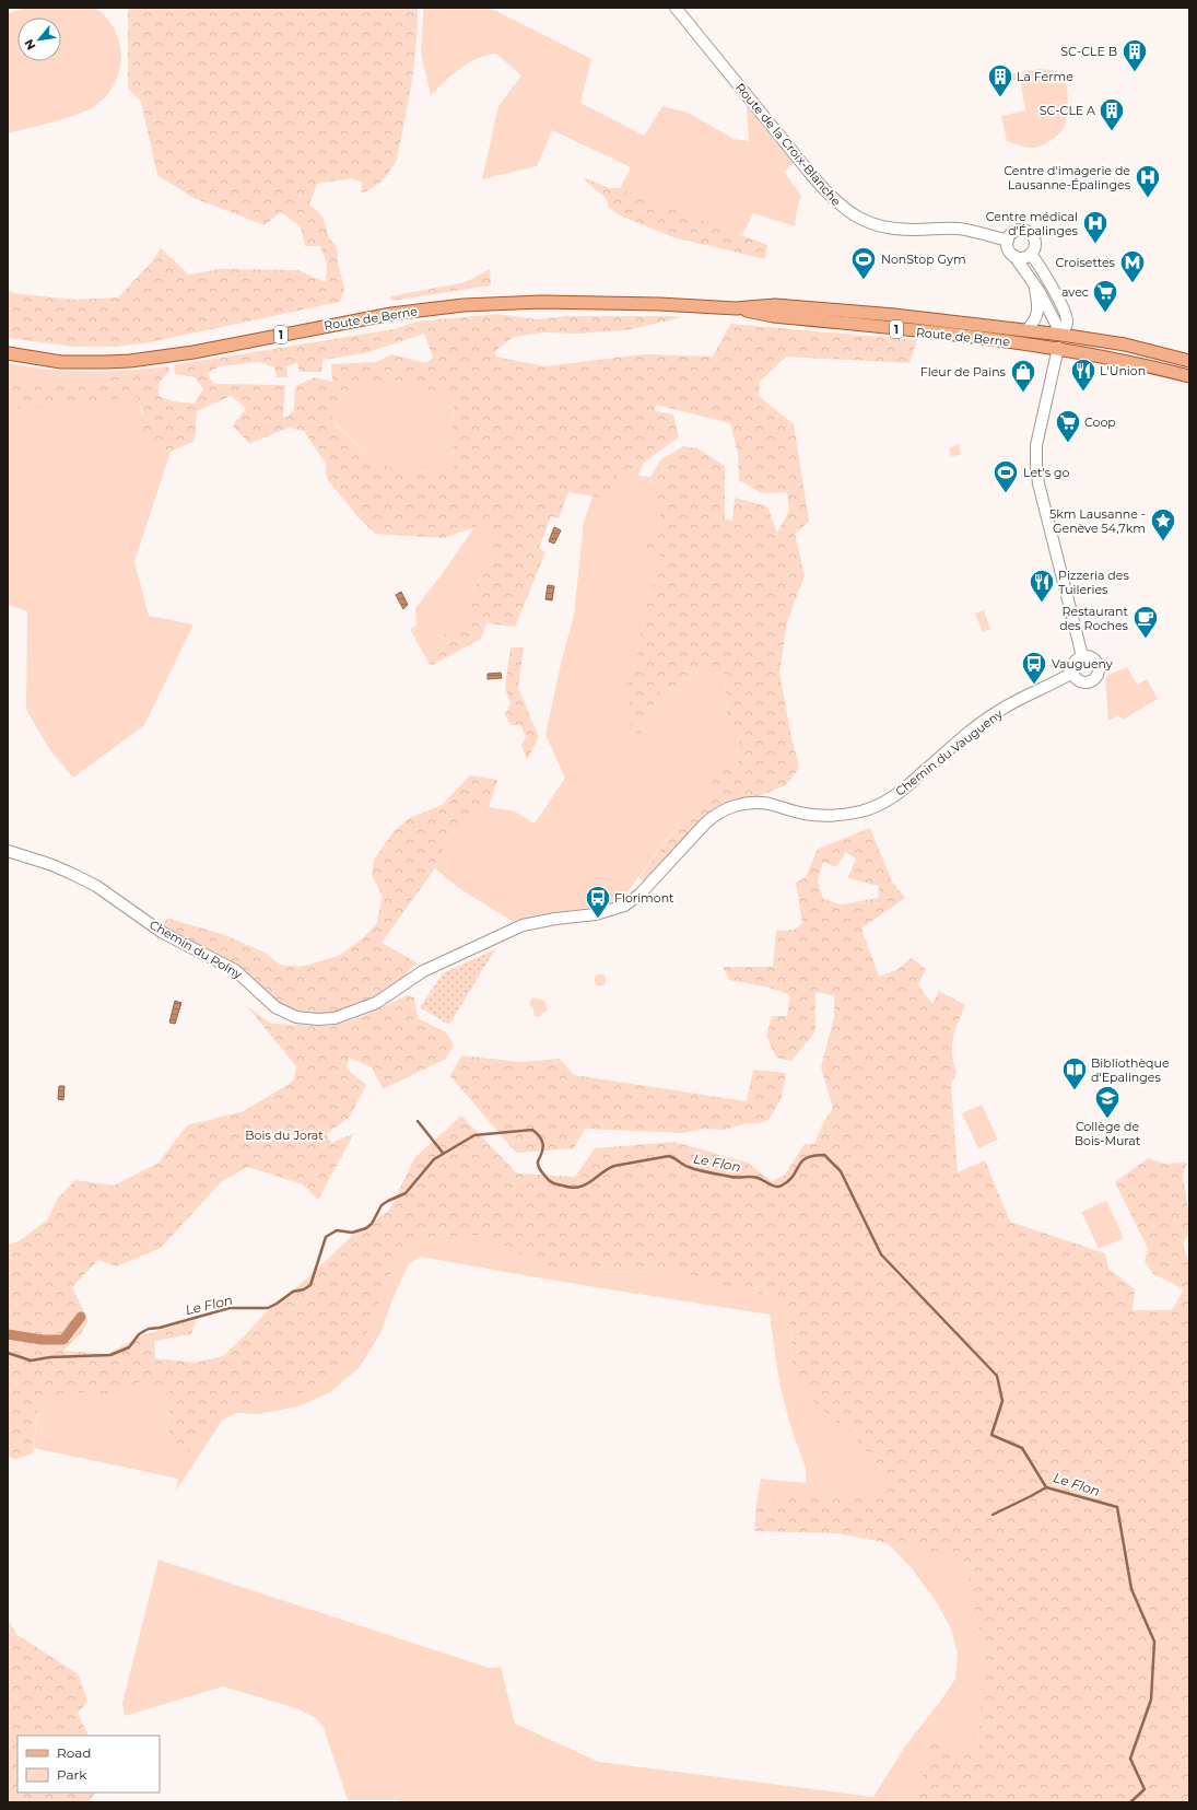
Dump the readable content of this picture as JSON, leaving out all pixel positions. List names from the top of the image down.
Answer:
{
  "streets": {
    "main road": ["Route de Berne", "1"],
    "street": ["Route de la Croix-Blanche", "Chemin du Vaugueny", "Chemin du Polny"]
  },
  "crossings": [
    ["Chemin du Vaugueny", "Chemin du Polny"]
  ],
  "water": ["Le Flon"],
  "parks": ["Bois du Jorat"],
  "places": {
    "building": ["SC-CLE B", "La Ferme", "SC-CLE A"],
    "hospital": ["Centre d'imagerie de Lausanne-Épalinges", "Centre médical d'Épalinges"],
    "sports": ["NonStop Gym", "Let's go"],
    "metro station": ["Croisettes"],
    "supermarket": ["avec", "Coop"],
    "restaurant": ["L'Union", "Pizzeria des Tuileries"],
    "shop": ["Fleur de Pains"],
    "place": ["5km Lausanne - Genève 54,7km"],
    "cafe": ["Restaurant des Roches"],
    "bus stop": ["Vaugueny", "Florimont"],
    "library": ["Bibliothèque d'Epalinges"],
    "school or university": ["Collège de Bois-Murat"]
  },
  "legend": ["Road", "Park"],
  "north": "bottom left"
}
